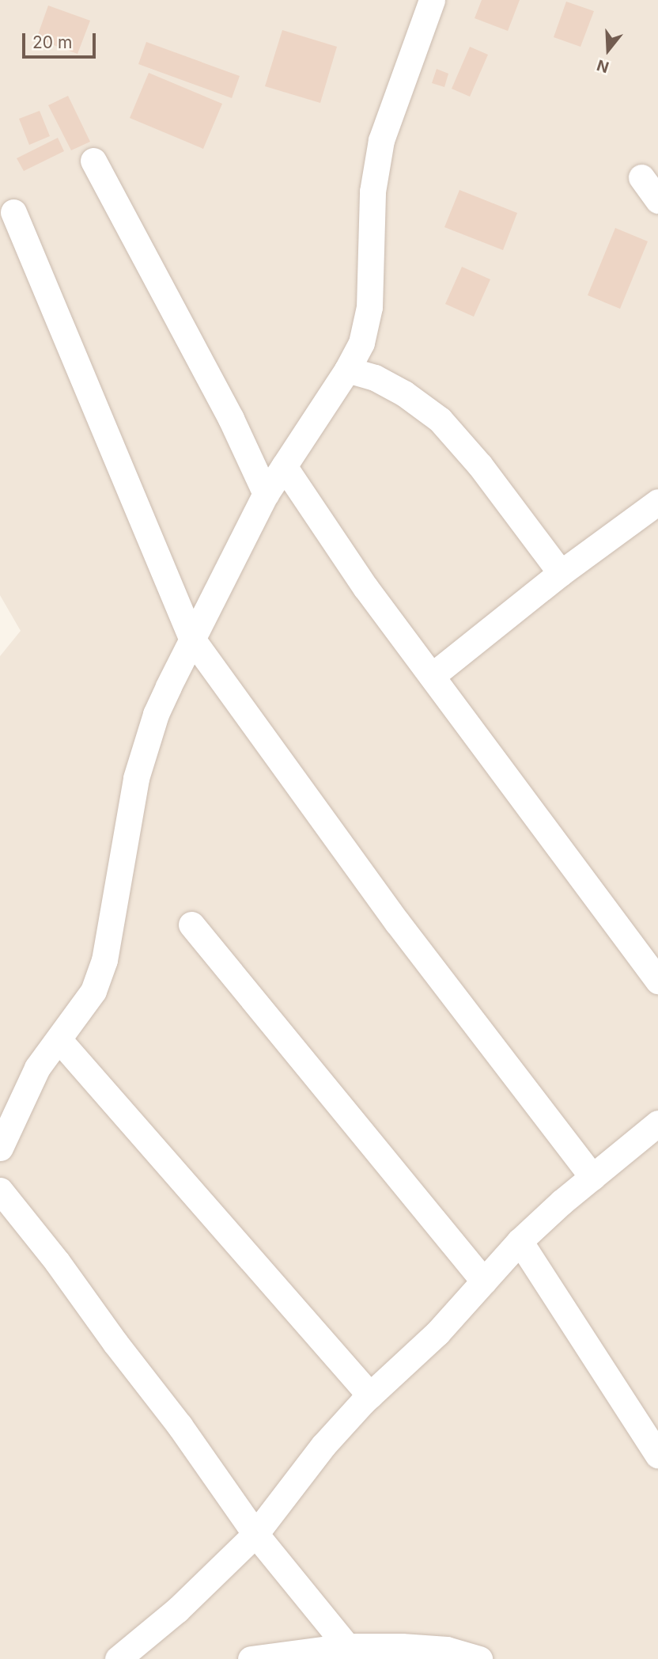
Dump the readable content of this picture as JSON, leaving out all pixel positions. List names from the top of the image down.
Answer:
{
  "scale_bar": "20 m",
  "north": "bottom"
}
